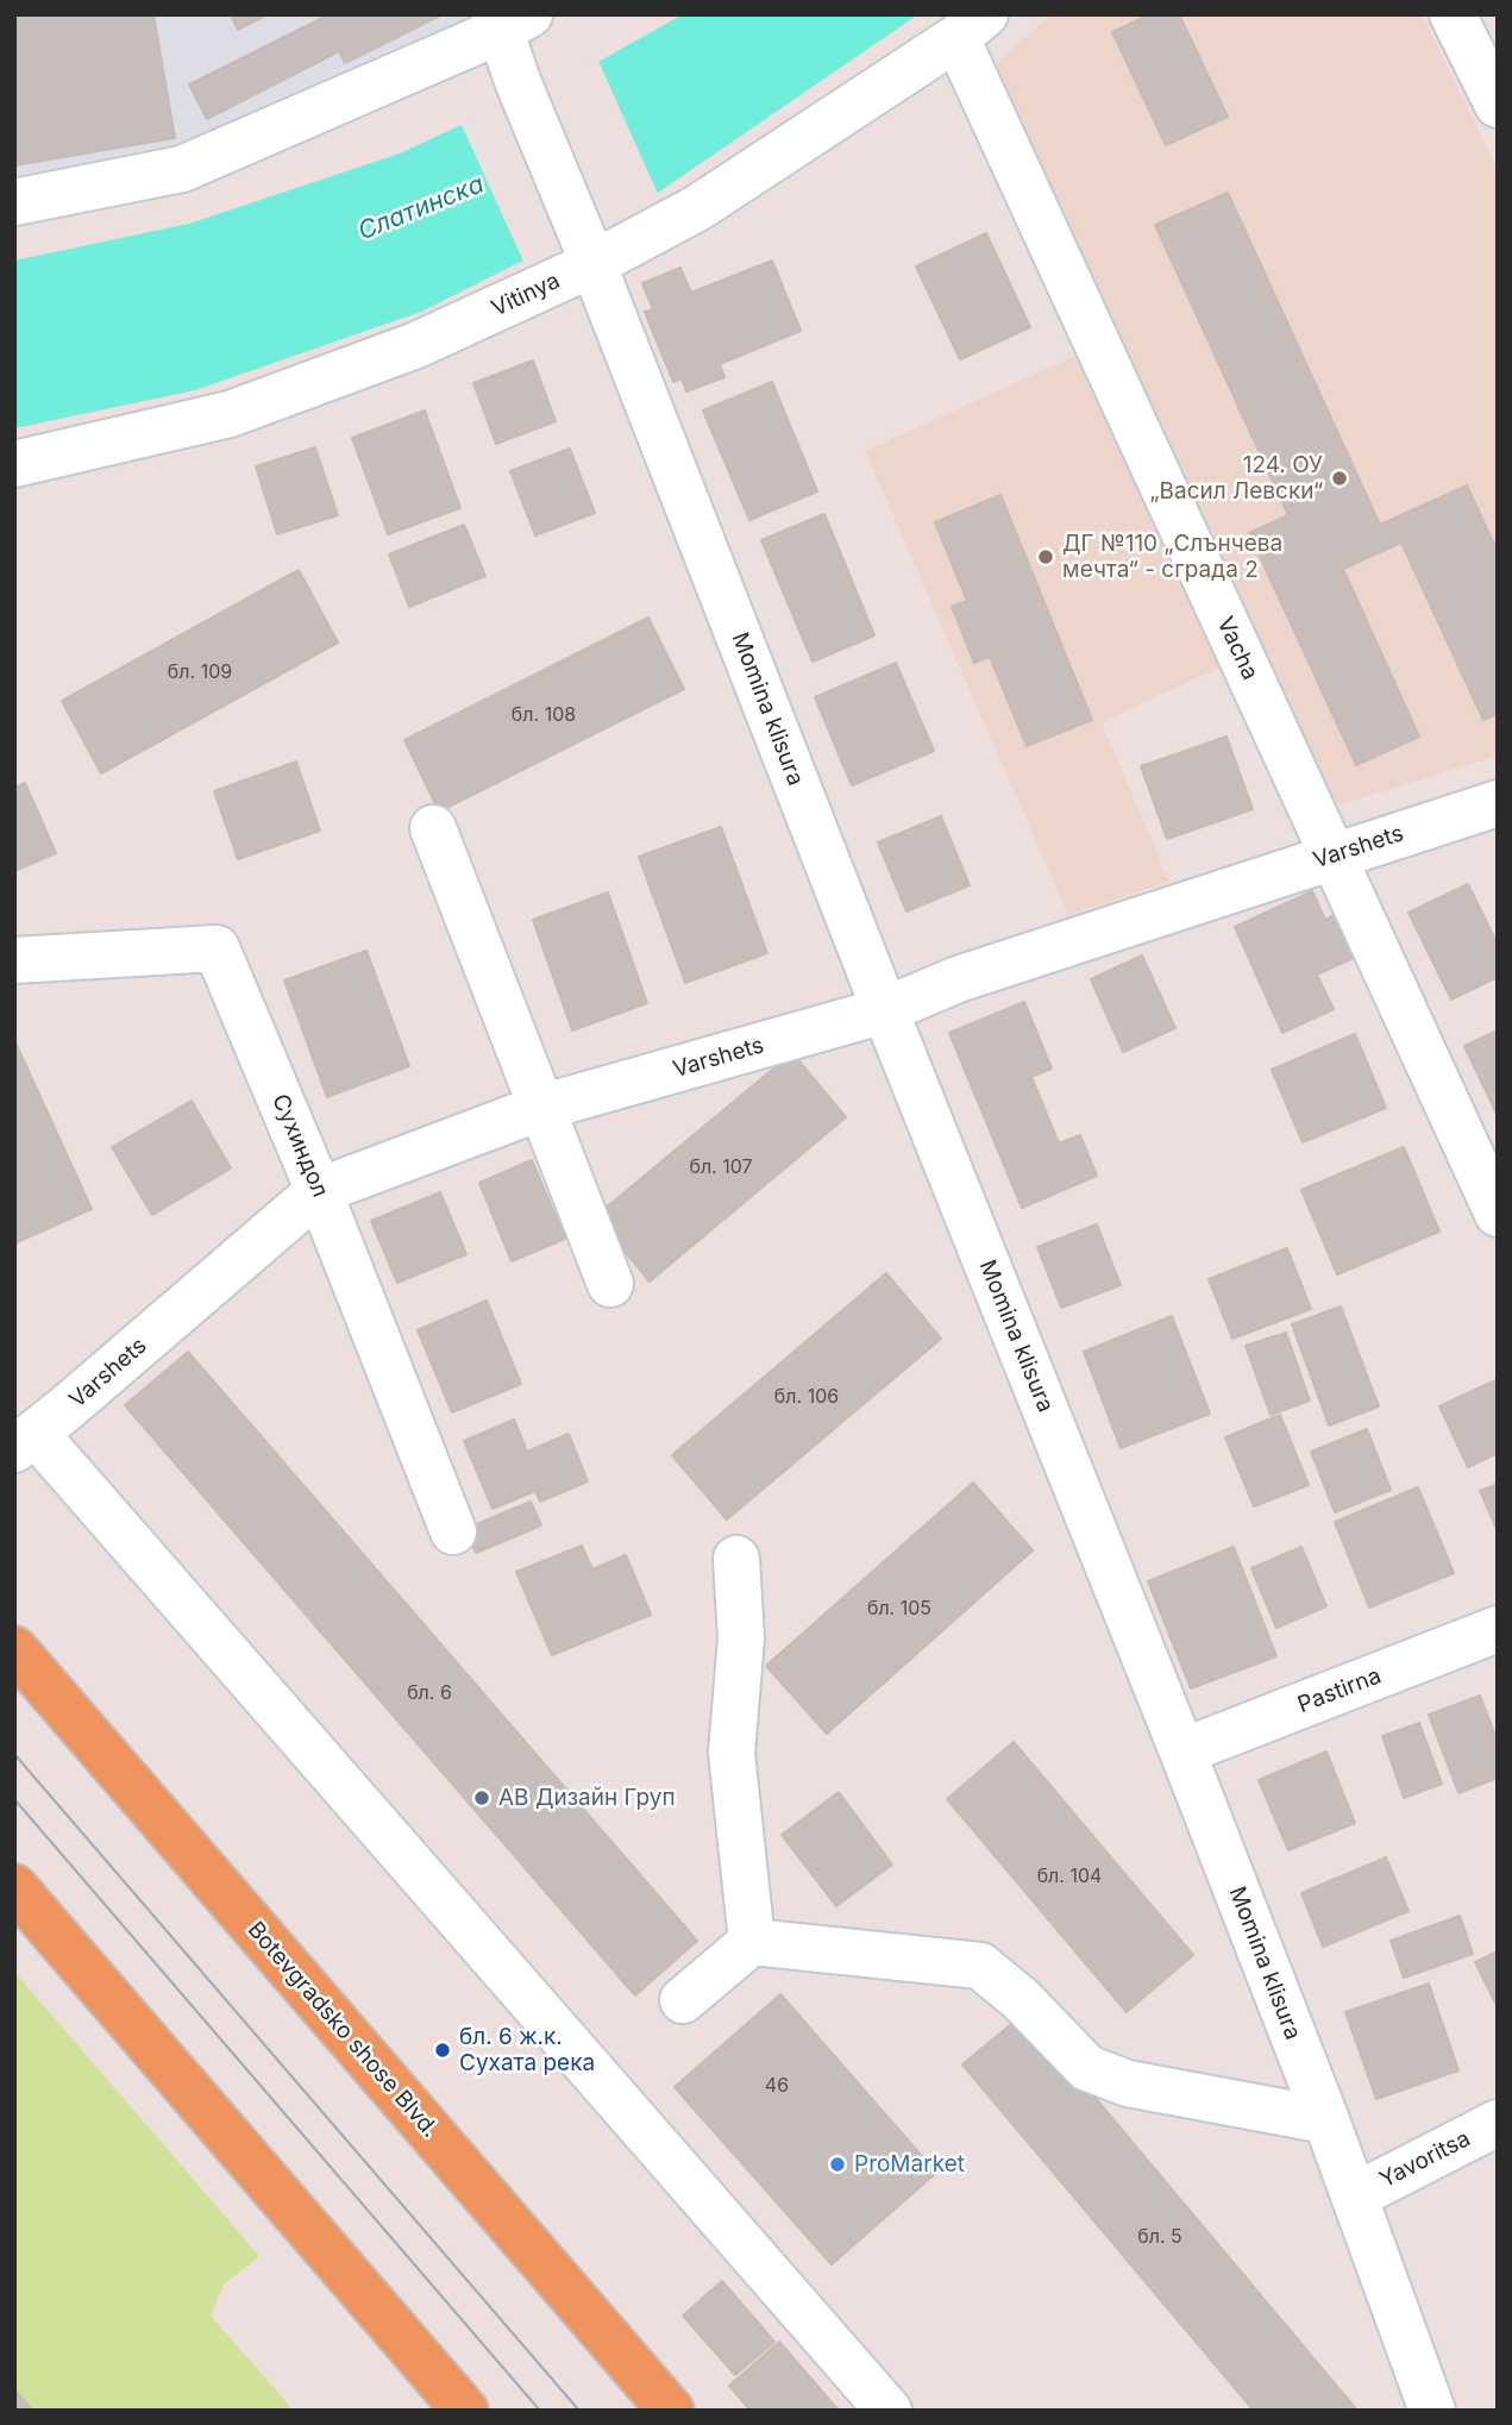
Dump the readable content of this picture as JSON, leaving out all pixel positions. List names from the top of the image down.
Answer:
{
  "streets": {
    "main road": ["Botevgradsko shose Blvd."],
    "street": [
      "Vitinya",
      "Vacha",
      "Momina klisura",
      "Varshets",
      "Сухиндол",
      "Pastirna",
      "Yavoritsa"
    ]
  },
  "crossings": [
    ["Vitinya", "Vacha"],
    ["Vitinya", "Momina klisura"],
    ["Vacha", "Varshets"],
    ["Momina klisura", "Varshets"],
    ["Momina klisura", "Pastirna"],
    ["Momina klisura", "Yavoritsa"],
    ["Varshets", "Сухиндол"]
  ],
  "water": ["Слатинска"],
  "places": [
    "124. ОУ „Васил Левски“",
    "ДГ №110 „Слънчева мечта“ - сграда 2",
    "АВ Дизайн Груп",
    "бл. 6 ж.к. Сухата река",
    "ProMarket"
  ],
  "house_numbers": [
    "бл. 109",
    "бл. 108",
    "бл. 107",
    "бл. 106",
    "бл. 105",
    "бл. 6",
    "бл. 104",
    "46",
    "бл. 5"
  ]
}
